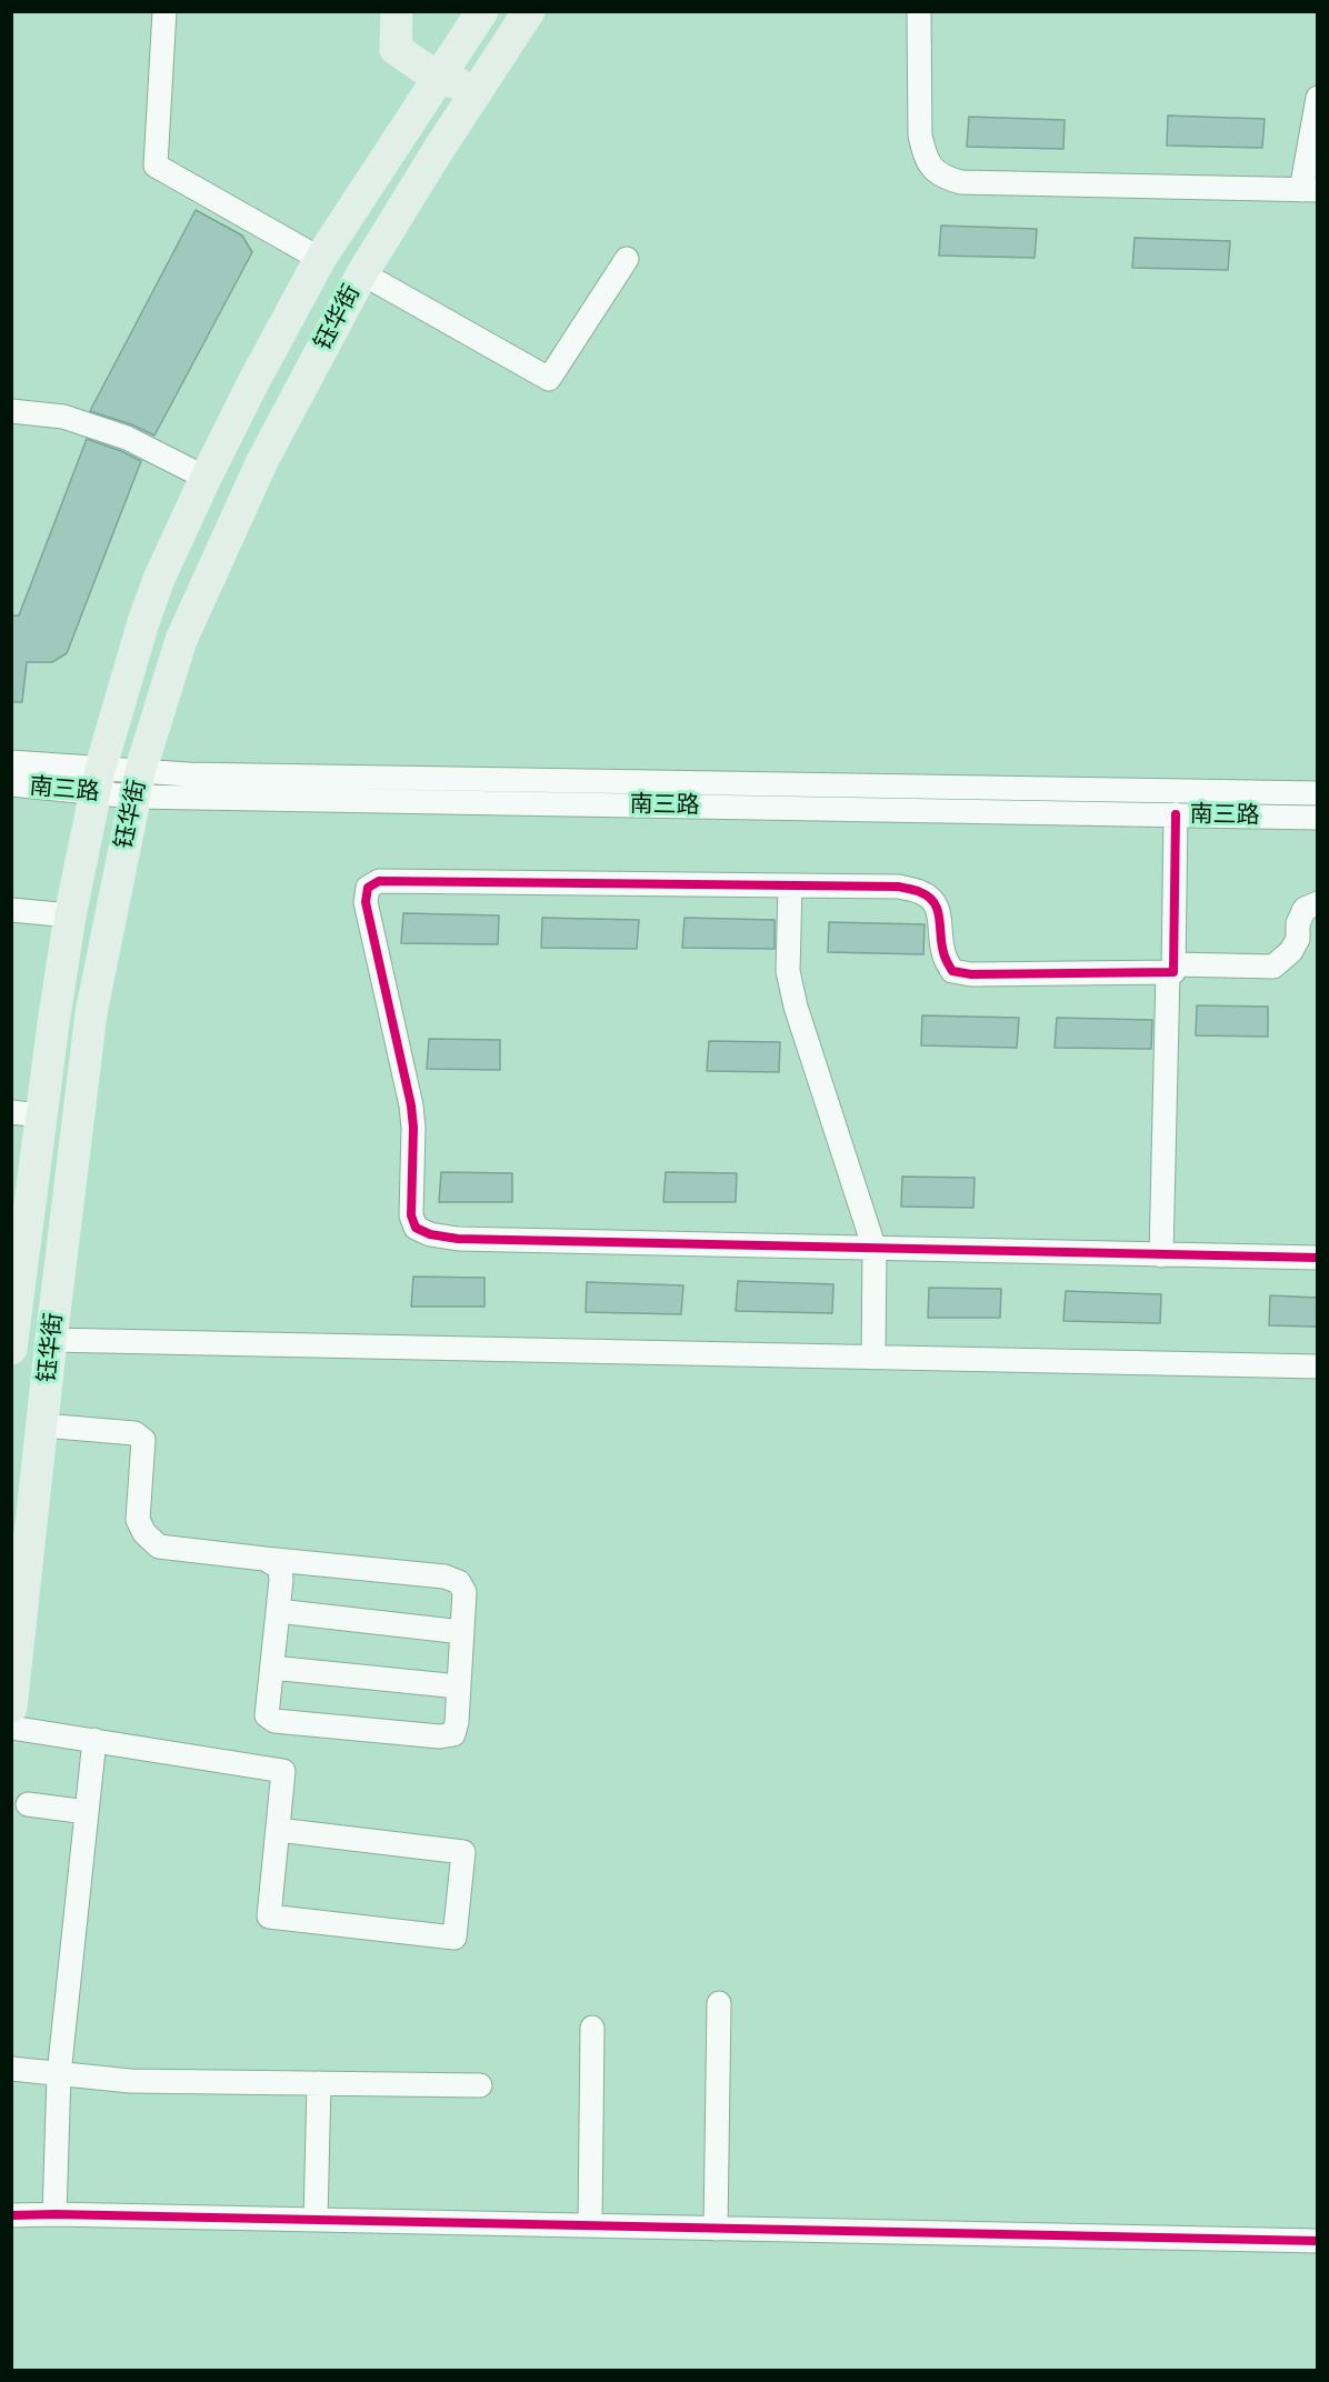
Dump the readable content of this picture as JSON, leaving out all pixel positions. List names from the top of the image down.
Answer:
{
  "streets": {
    "main road": ["钰华街"],
    "street": ["南三路"]
  },
  "crossings": [
    ["钰华街", "南三路"]
  ]
}
